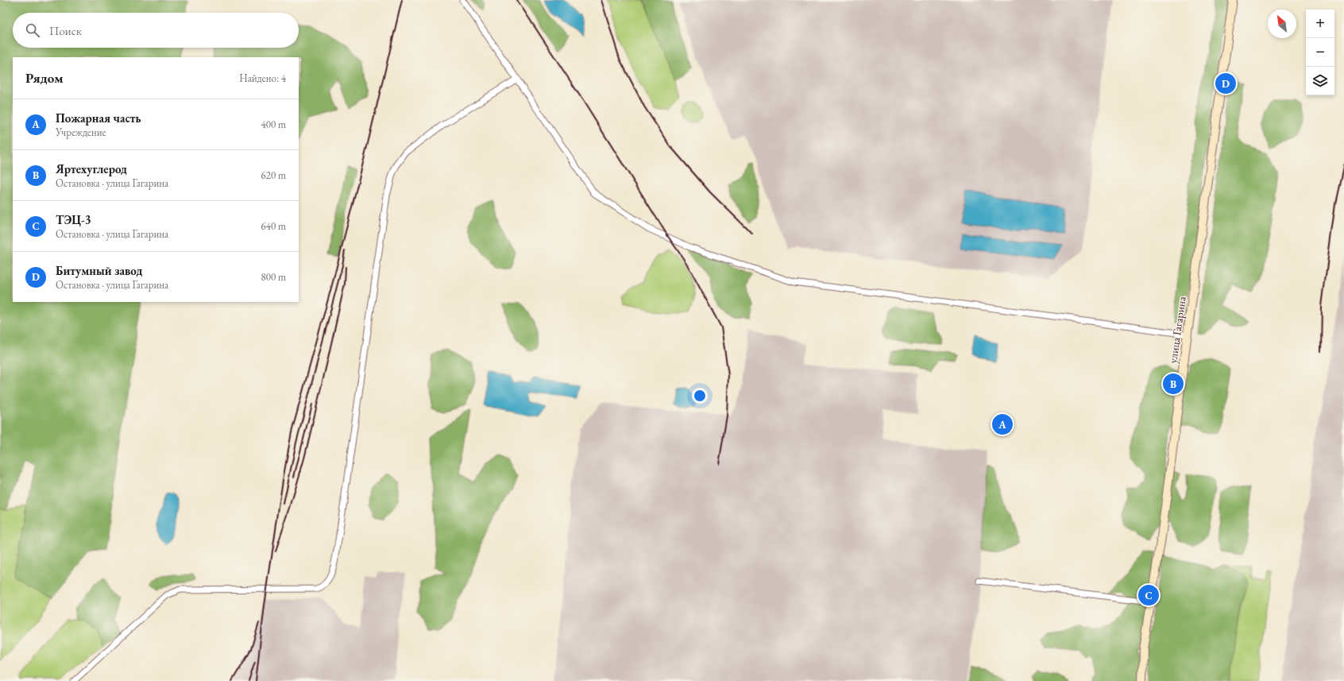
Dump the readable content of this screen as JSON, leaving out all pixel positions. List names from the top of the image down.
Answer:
{
  "streets": {
    "main road": ["улица Гагарина"]
  },
  "north": "top left",
  "page": {
    "map_buttons": ["+", "−"],
    "search": "Поиск",
    "heading": ["Рядом", "Найдено: 4"],
    "pins": [
      "D",
      "B",
      "A",
      "C"
    ],
    "list": [
      {
        "mark": "A",
        "name": "Пожарная часть",
        "note": "Учреждение",
        "value": "400 m"
      },
      {
        "mark": "B",
        "name": "Яртехуглерод",
        "note": "Остановка · улица Гагарина",
        "value": "620 m"
      },
      {
        "mark": "C",
        "name": "ТЭЦ-3",
        "note": "Остановка · улица Гагарина",
        "value": "640 m"
      },
      {
        "mark": "D",
        "name": "Битумный завод",
        "note": "Остановка · улица Гагарина",
        "value": "800 m"
      }
    ]
  }
}
